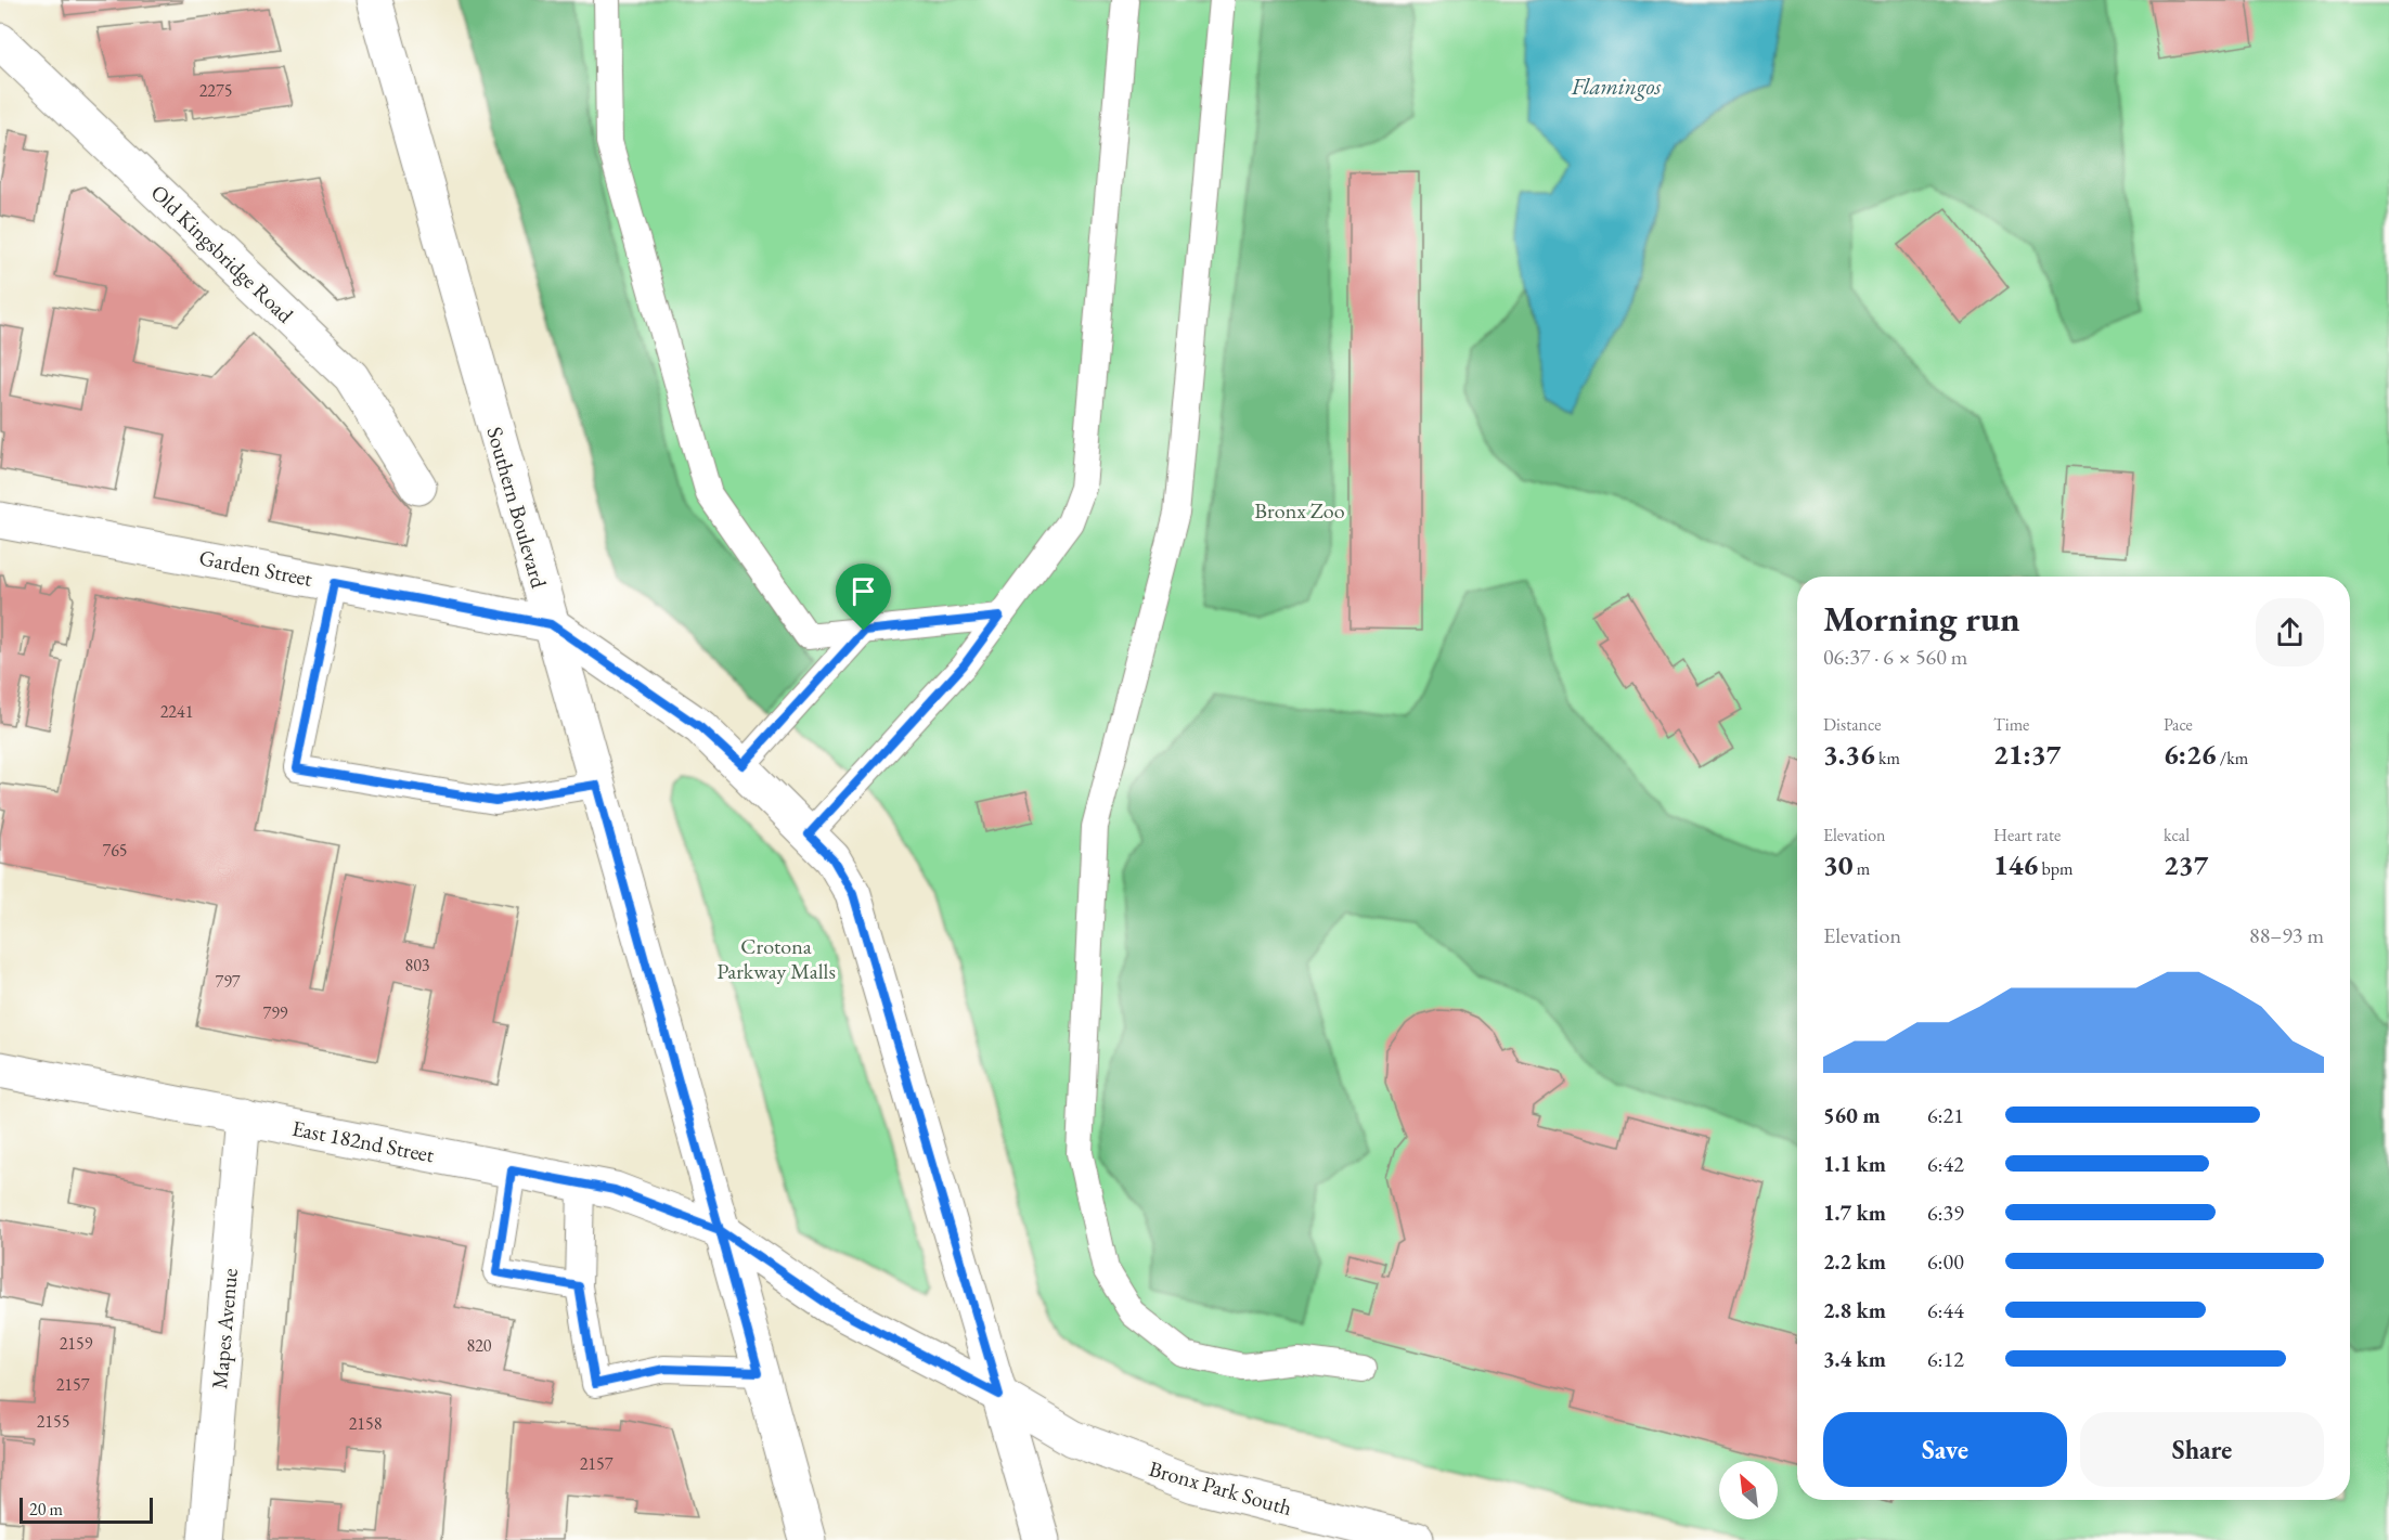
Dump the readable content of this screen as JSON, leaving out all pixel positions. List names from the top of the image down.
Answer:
{
  "streets": {
    "street": [
      "Old Kingsbridge Road",
      "Southern Boulevard",
      "Garden Street",
      "East 182nd Street",
      "Mapes Avenue",
      "Bronx Park South"
    ]
  },
  "crossings": [
    ["Southern Boulevard", "Garden Street"],
    ["Southern Boulevard", "East 182nd Street"],
    ["Southern Boulevard", "Bronx Park South"],
    ["East 182nd Street", "Mapes Avenue"],
    ["East 182nd Street", "Bronx Park South"]
  ],
  "water": ["Flamingos"],
  "parks": ["Bronx Zoo", "Crotona Parkway Malls"],
  "house_numbers": [
    "2275",
    "2241",
    "765",
    "803",
    "797",
    "799",
    "2159",
    "820",
    "2157",
    "2155",
    "2158",
    "2157"
  ],
  "scale_bar": "20 m",
  "north": "top left",
  "page": {
    "heading": ["Morning run", "06:37 · 6 × 560 m"],
    "stats": [
      ["Distance", "3.36 km"],
      ["Time", "21:37"],
      ["Pace", "6:26 /km"],
      ["Elevation", "30 m"],
      ["Heart rate", "146 bpm"],
      ["kcal", "237"]
    ],
    "chart": ["Elevation", "88–93 m"],
    "list": [
      {
        "name": "560 m",
        "note": "6:21"
      },
      {
        "name": "1.1 km",
        "note": "6:42"
      },
      {
        "name": "1.7 km",
        "note": "6:39"
      },
      {
        "name": "2.2 km",
        "note": "6:00"
      },
      {
        "name": "2.8 km",
        "note": "6:44"
      },
      {
        "name": "3.4 km",
        "note": "6:12"
      }
    ],
    "buttons": ["Save", "Share"],
    "scale": "20 m"
  }
}
